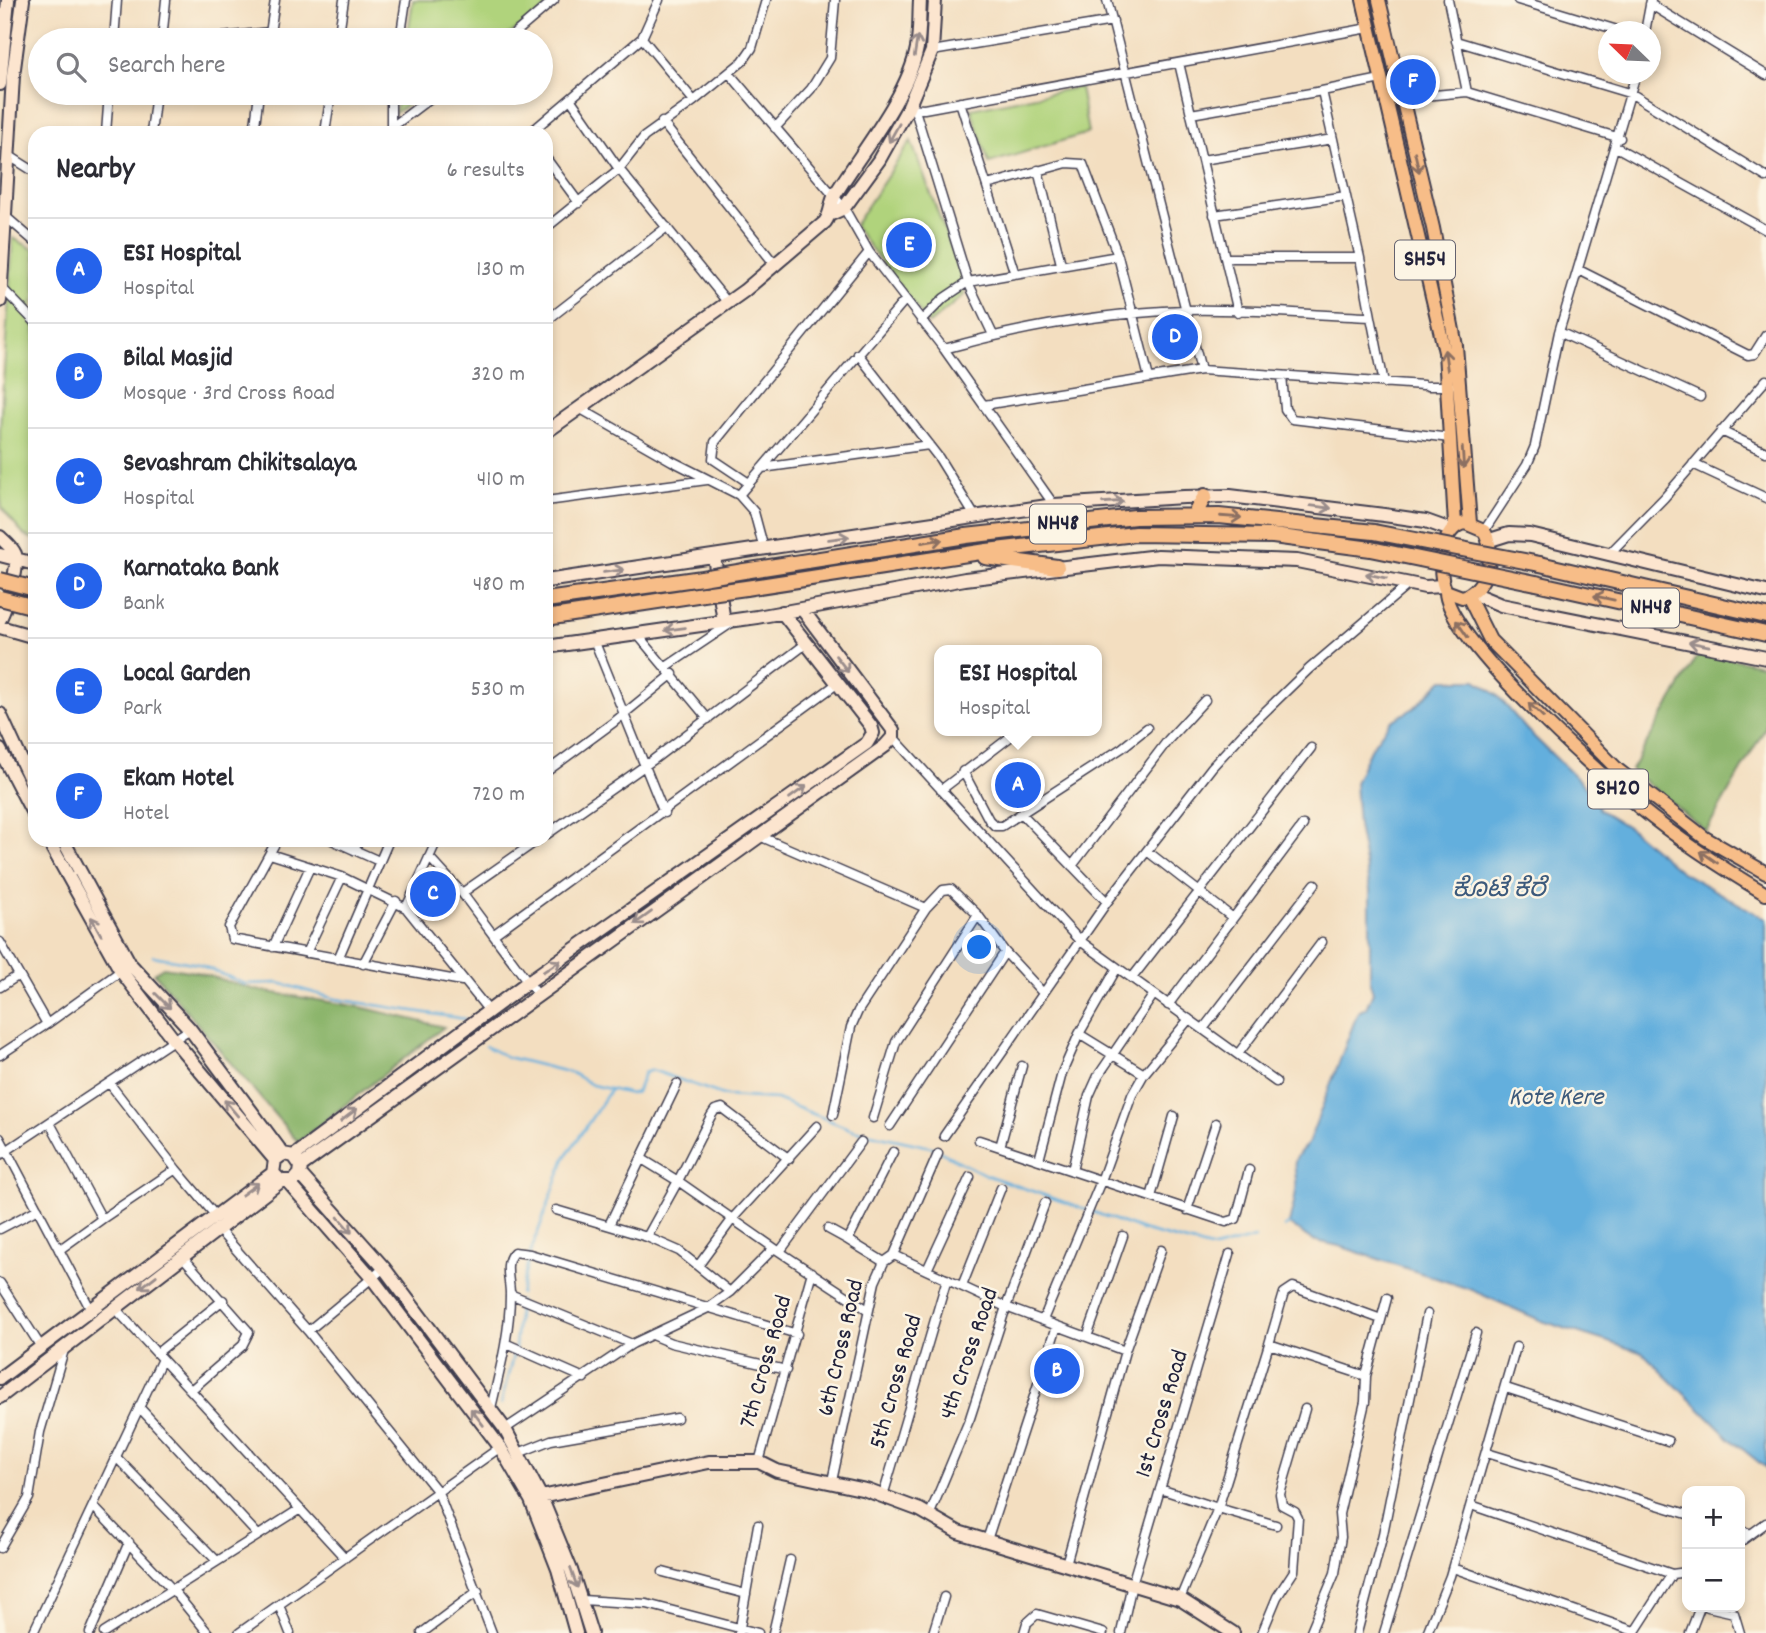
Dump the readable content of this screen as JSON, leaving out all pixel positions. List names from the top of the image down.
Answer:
{
  "streets": {
    "highway": ["NH48"],
    "main road": ["SH54", "SH20"],
    "street": [
      "6th Cross Road",
      "4th Cross Road",
      "7th Cross Road",
      "5th Cross Road",
      "1st Cross Road"
    ]
  },
  "water": ["ಕೊಟೆ ಕೆರೆ", "Kote Kere"],
  "north": "top left",
  "page": {
    "search": "Search here",
    "pins": [
      "F",
      "E",
      "D",
      "A",
      "C",
      "B"
    ],
    "heading": ["Nearby", "6 results"],
    "list": [
      {
        "mark": "A",
        "name": "ESI Hospital",
        "note": "Hospital",
        "value": "130 m"
      },
      {
        "mark": "B",
        "name": "Bilal Masjid",
        "note": "Mosque · 3rd Cross Road",
        "value": "320 m"
      },
      {
        "mark": "C",
        "name": "Sevashram Chikitsalaya",
        "note": "Hospital",
        "value": "410 m"
      },
      {
        "mark": "D",
        "name": "Karnataka Bank",
        "note": "Bank",
        "value": "480 m"
      },
      {
        "mark": "E",
        "name": "Local Garden",
        "note": "Park",
        "value": "530 m"
      },
      {
        "mark": "F",
        "name": "Ekam Hotel",
        "note": "Hotel",
        "value": "720 m"
      }
    ],
    "popup": ["ESI Hospital", "Hospital"],
    "map_buttons": ["+", "−"]
  }
}
